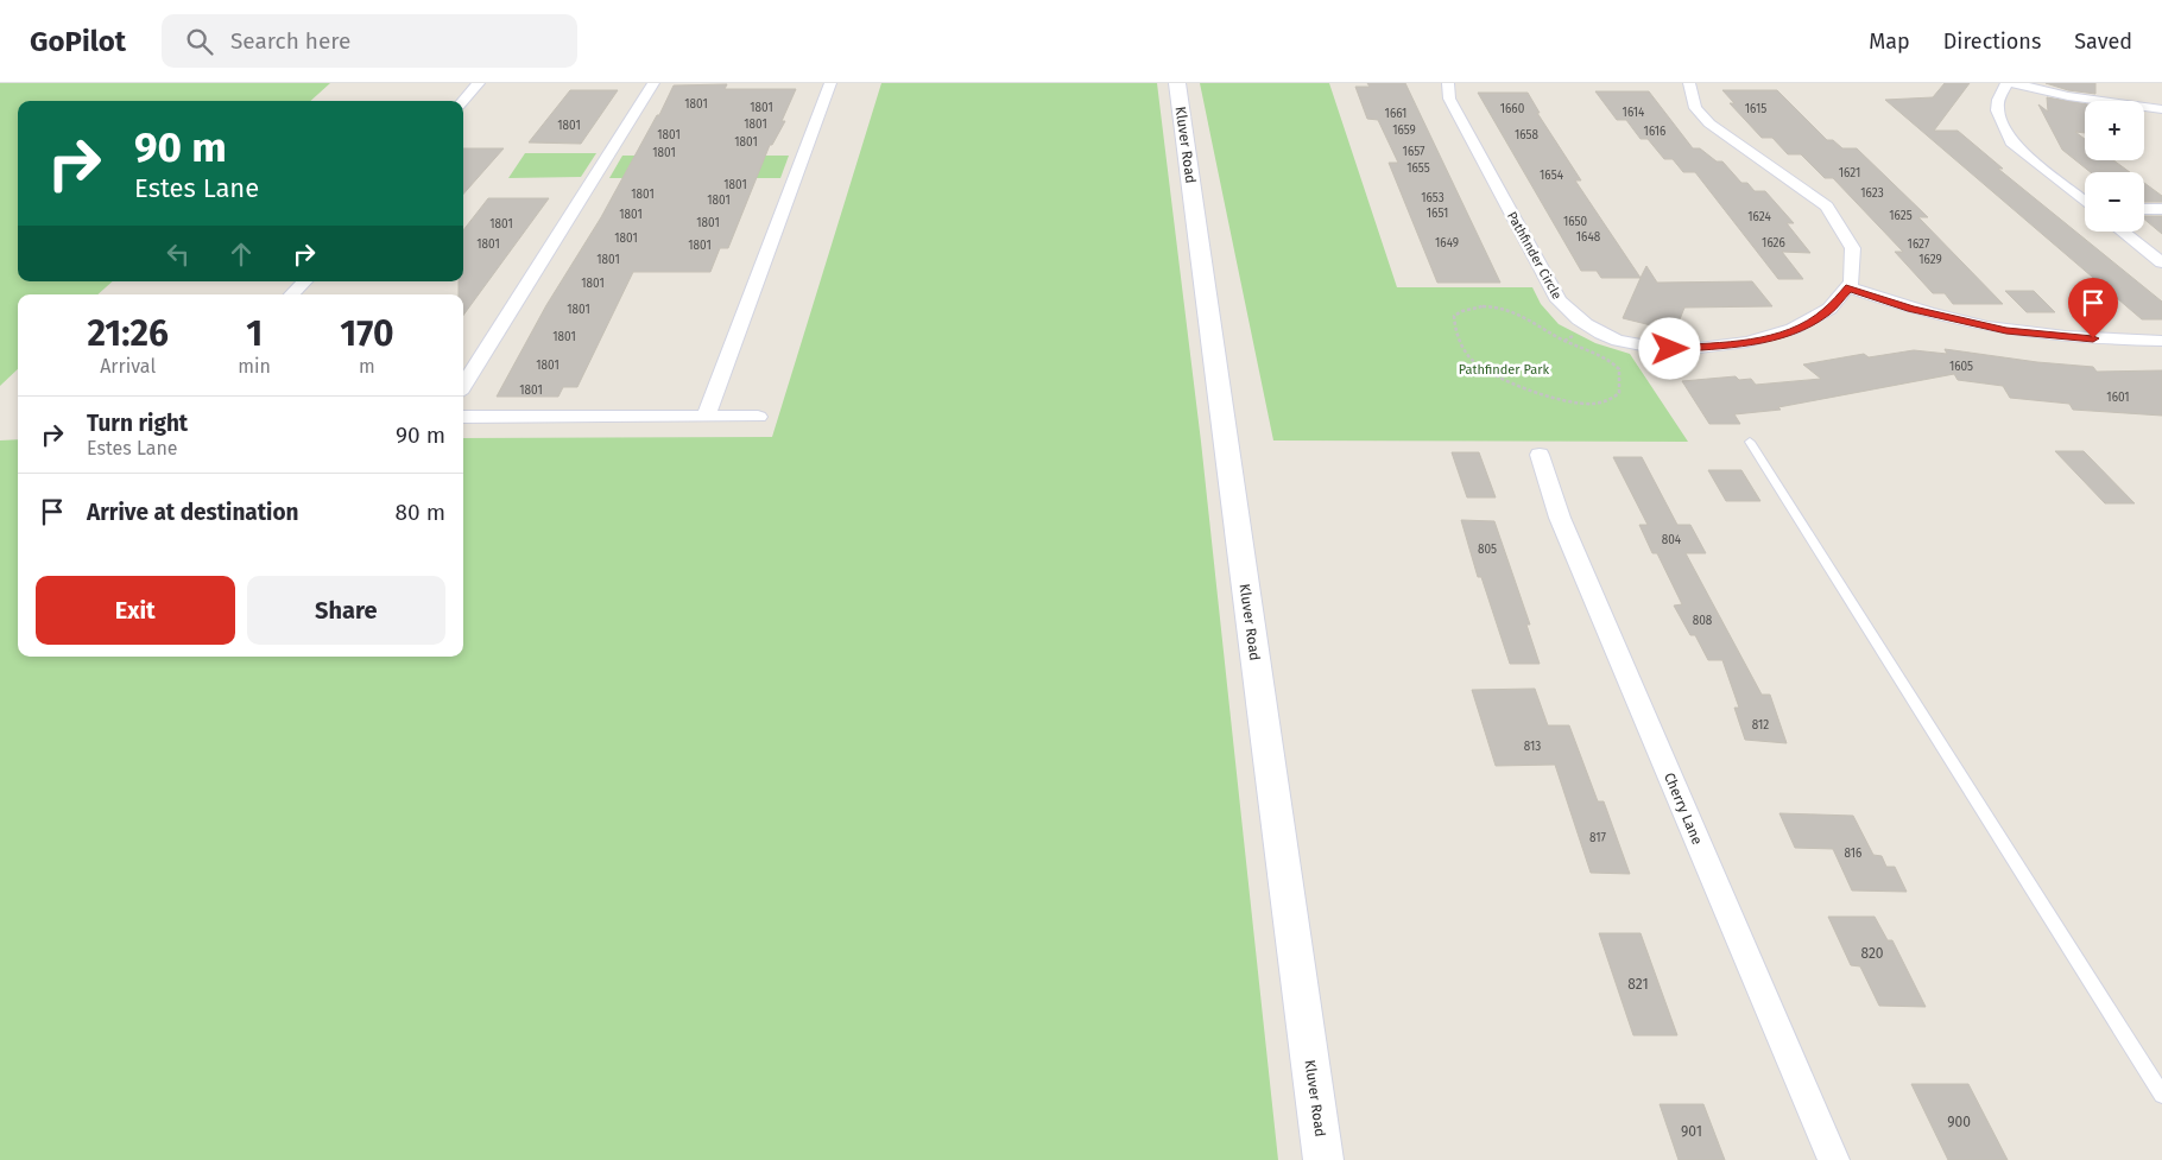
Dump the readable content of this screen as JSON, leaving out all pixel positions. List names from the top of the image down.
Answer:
{
  "streets": {
    "street": ["Kluver Road", "Pathfinder Circle", "Cherry Lane"]
  },
  "parks": ["Pathfinder Park"],
  "house_numbers": [
    "1801",
    "1801",
    "1660",
    "1615",
    "1614",
    "1661",
    "1801",
    "1801",
    "1659",
    "1616",
    "1801",
    "1658",
    "1801",
    "1657",
    "1801",
    "1655",
    "1621",
    "1654",
    "1801",
    "1623",
    "1801",
    "1653",
    "1801",
    "1651",
    "1801",
    "1625",
    "1624",
    "1650",
    "1801",
    "1801",
    "1648",
    "1801",
    "1649",
    "1626",
    "1801",
    "1627",
    "1801",
    "1801",
    "1629",
    "1801",
    "1801",
    "1801",
    "1801",
    "1605",
    "1801",
    "1601",
    "804",
    "805",
    "808",
    "812",
    "813",
    "817",
    "816",
    "820",
    "821",
    "900",
    "901"
  ],
  "page": {
    "header": "GoPilot",
    "search": "Search here",
    "nav": ["Map", "Directions", "Saved"],
    "map_buttons": ["+", "−"],
    "turn": ["90 m", "Estes Lane"],
    "eta": [
      "21:26",
      "Arrival",
      "1",
      "min",
      "170",
      "m"
    ],
    "list": [
      {
        "name": "Turn right",
        "note": "Estes Lane",
        "value": "90 m"
      },
      {
        "name": "Arrive at destination",
        "value": "80 m"
      }
    ],
    "buttons": ["Exit", "Share"]
  }
}
